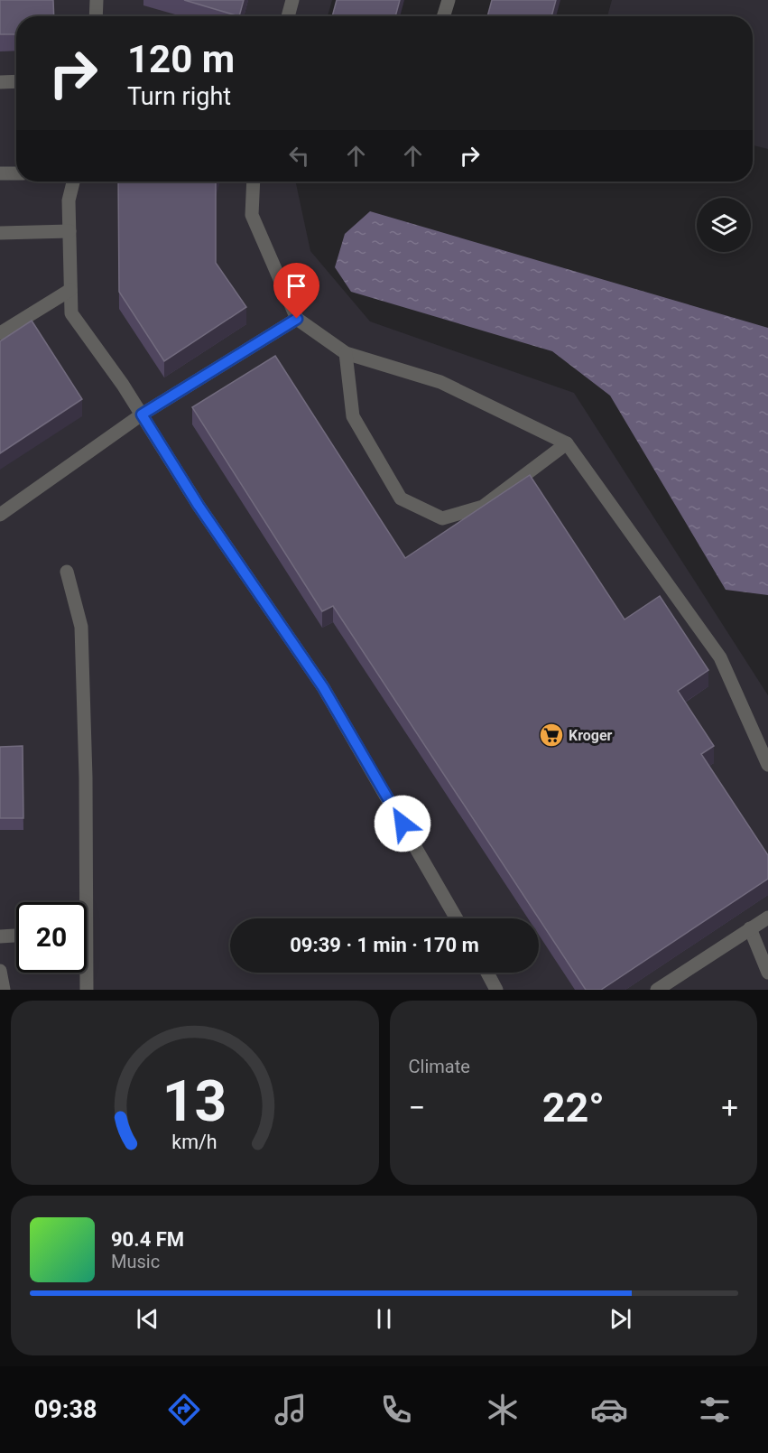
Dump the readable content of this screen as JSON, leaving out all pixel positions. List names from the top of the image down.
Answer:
{
  "places": {
    "supermarket": ["Kroger"]
  },
  "page": {
    "turn": ["120 m", "Turn right"],
    "limit": "20",
    "trip": "09:39 · 1 min · 170 m",
    "tile": "Climate",
    "heat": ["−", "22°", "+"],
    "song": ["90.4 FM", "Music"],
    "tabs": "09:38",
    "gauge": ["13", "km/h"]
  }
}
